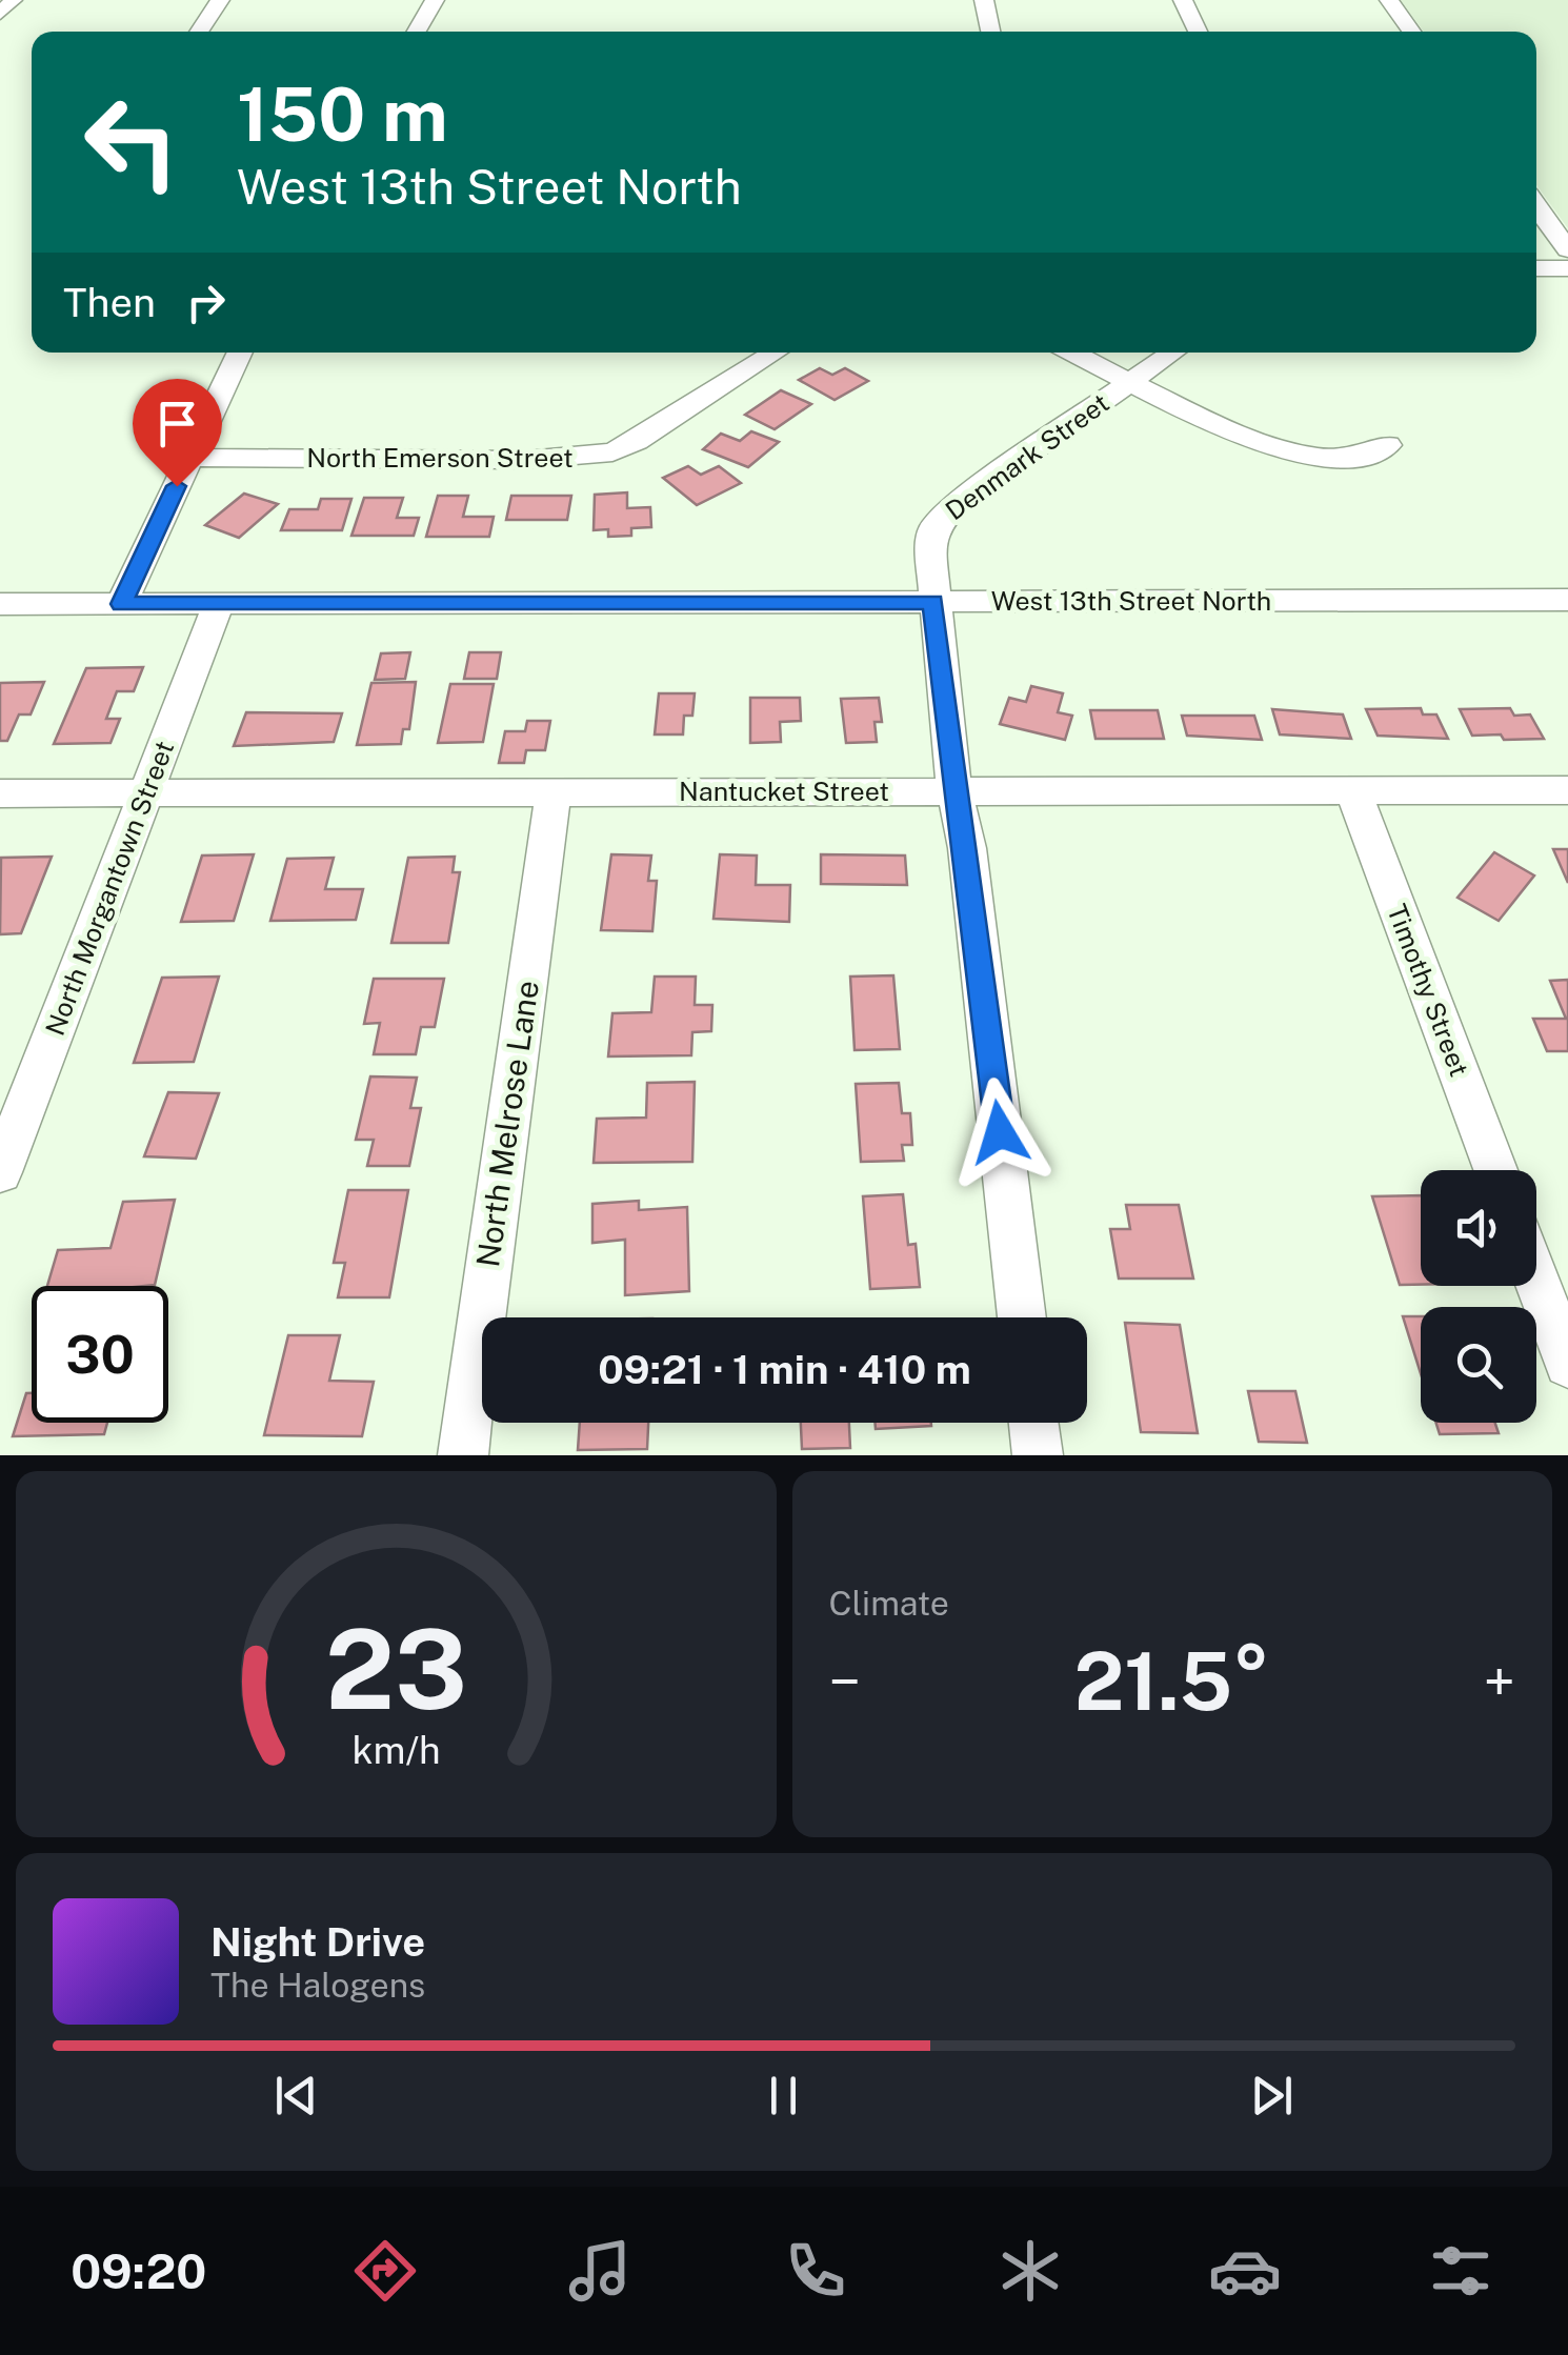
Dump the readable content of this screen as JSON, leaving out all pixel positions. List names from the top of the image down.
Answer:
{
  "streets": {
    "street": [
      "Denmark Street",
      "North Emerson Street",
      "West 13th Street North",
      "Nantucket Street",
      "North Morgantown Street",
      "Timothy Street",
      "North Melrose Lane"
    ]
  },
  "crossings": [
    ["Denmark Street", "West 13th Street North"],
    ["Denmark Street", "Nantucket Street"],
    ["West 13th Street North", "North Morgantown Street"],
    ["Nantucket Street", "North Morgantown Street"],
    ["Nantucket Street", "Timothy Street"],
    ["Nantucket Street", "North Melrose Lane"]
  ],
  "page": {
    "turn": ["150 m", "West 13th Street North"],
    "then": "Then",
    "limit": "30",
    "trip": "09:21 · 1 min · 410 m",
    "tile": "Climate",
    "heat": ["−", "21.5°", "+"],
    "song": ["Night Drive", "The Halogens"],
    "tabs": "09:20",
    "gauge": ["23", "km/h"]
  }
}
